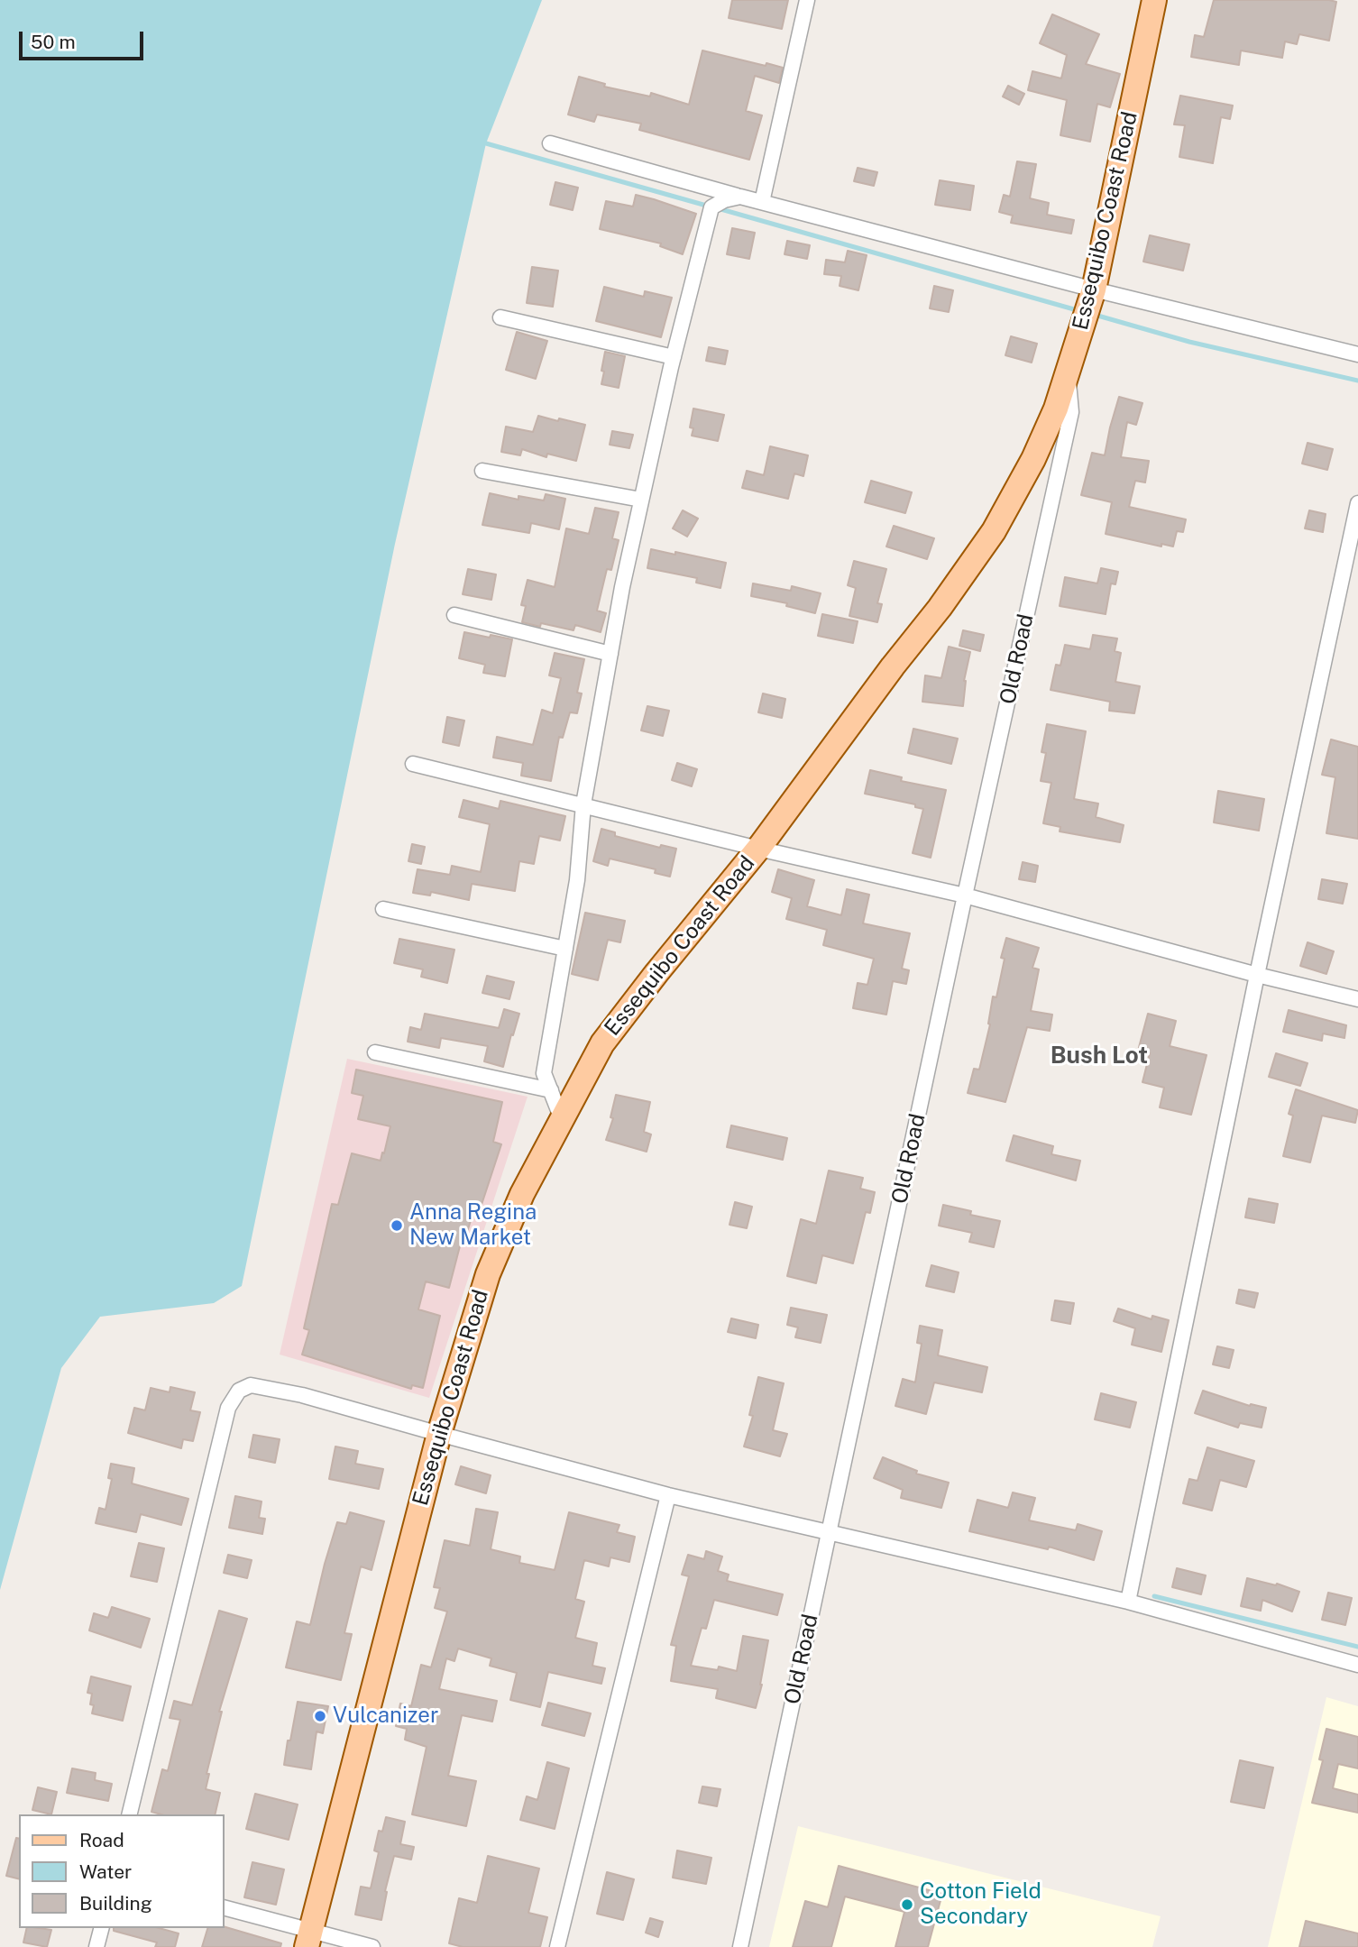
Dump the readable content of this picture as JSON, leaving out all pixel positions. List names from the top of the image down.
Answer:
{
  "streets": {
    "main road": ["Essequibo Coast Road"],
    "street": ["Old Road"]
  },
  "crossings": [
    ["Essequibo Coast Road", "Old Road"]
  ],
  "districts": ["Bush Lot"],
  "places": ["Anna Regina New Market", "Vulcanizer", "Cotton Field Secondary"],
  "legend": ["Road", "Water", "Building"],
  "scale_bar": "50 m"
}
